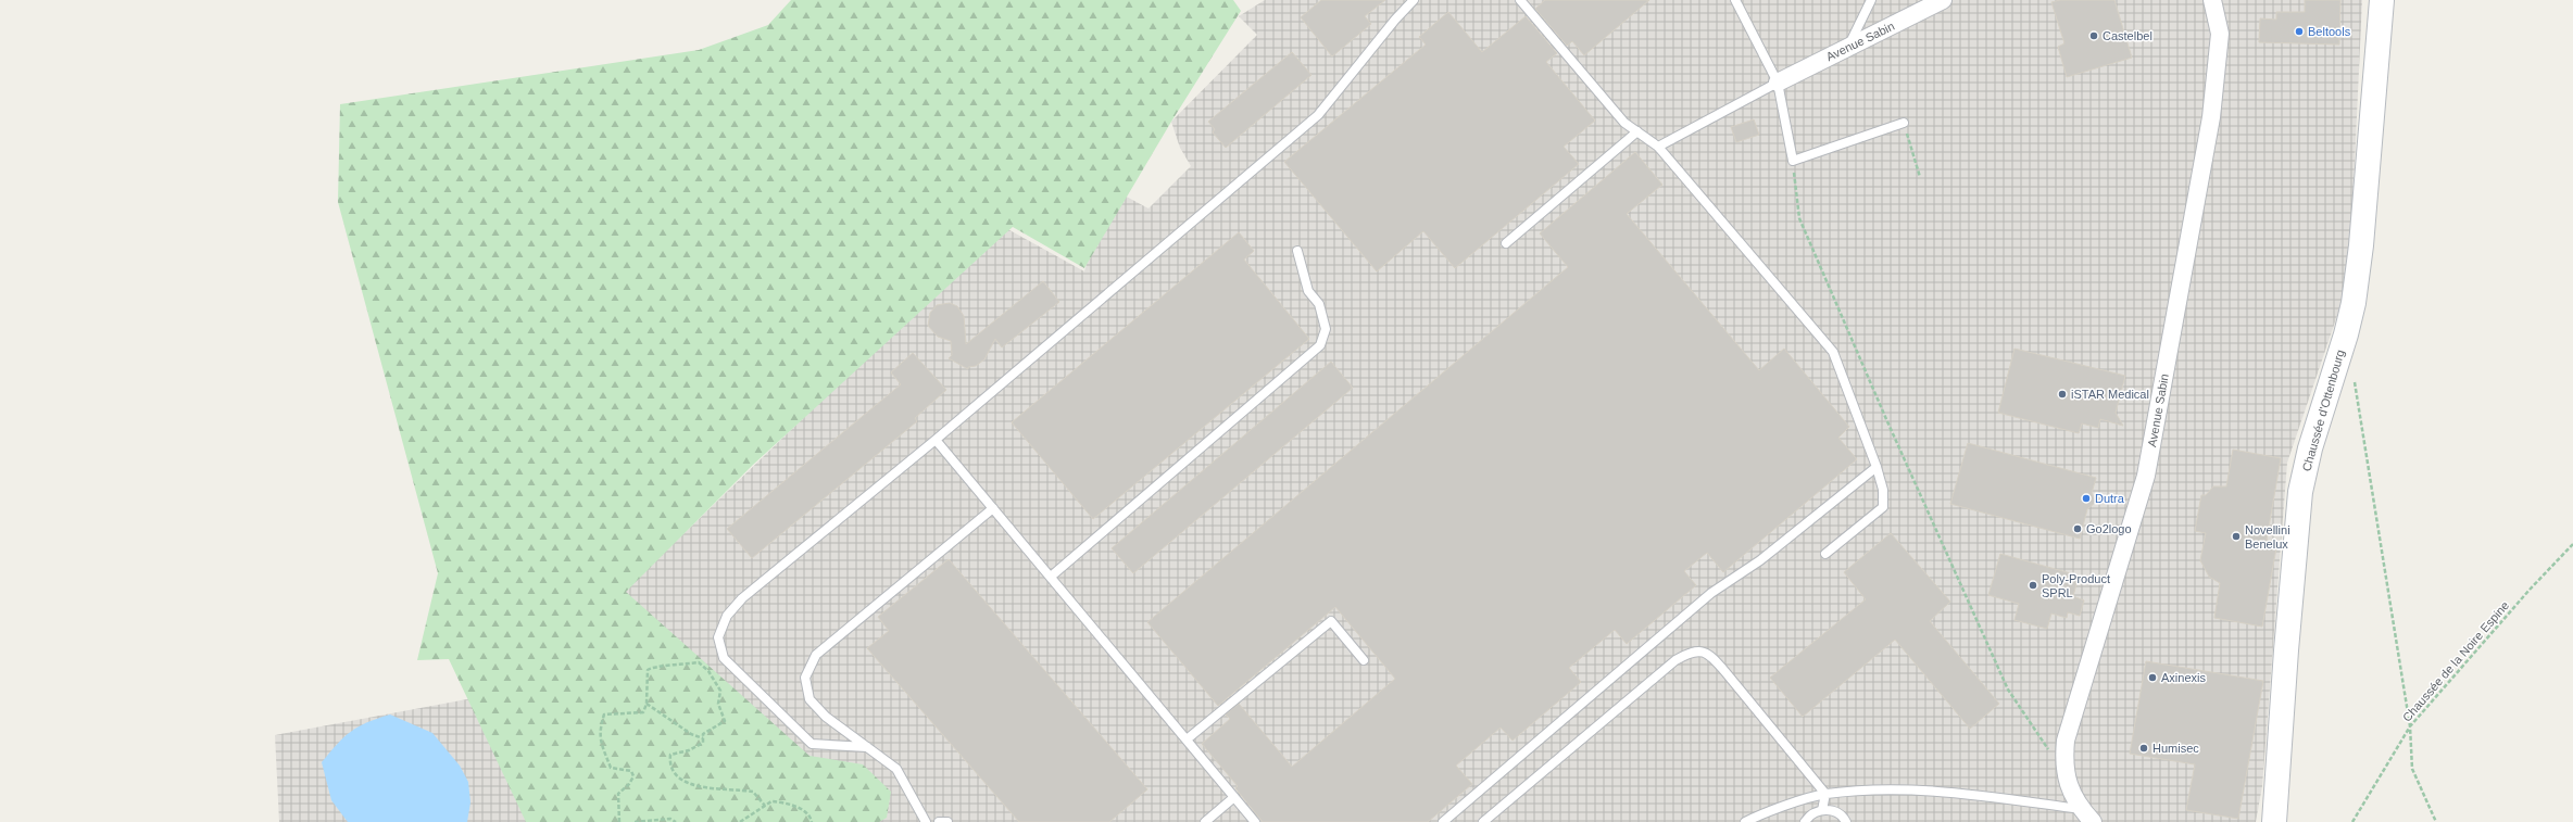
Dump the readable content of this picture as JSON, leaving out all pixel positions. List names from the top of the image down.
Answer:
{
  "streets": {
    "street": ["Avenue Sabin", "Chaussée d'Ottenbourg"],
    "path": ["Chaussée de la Noire Espine"]
  },
  "places": [
    "Beltools",
    "Castelbel",
    "iSTAR Medical",
    "Dutra",
    "Go2logo",
    "Novellini Benelux",
    "Poly-Product SPRL",
    "Axinexis",
    "Humisec"
  ]
}
